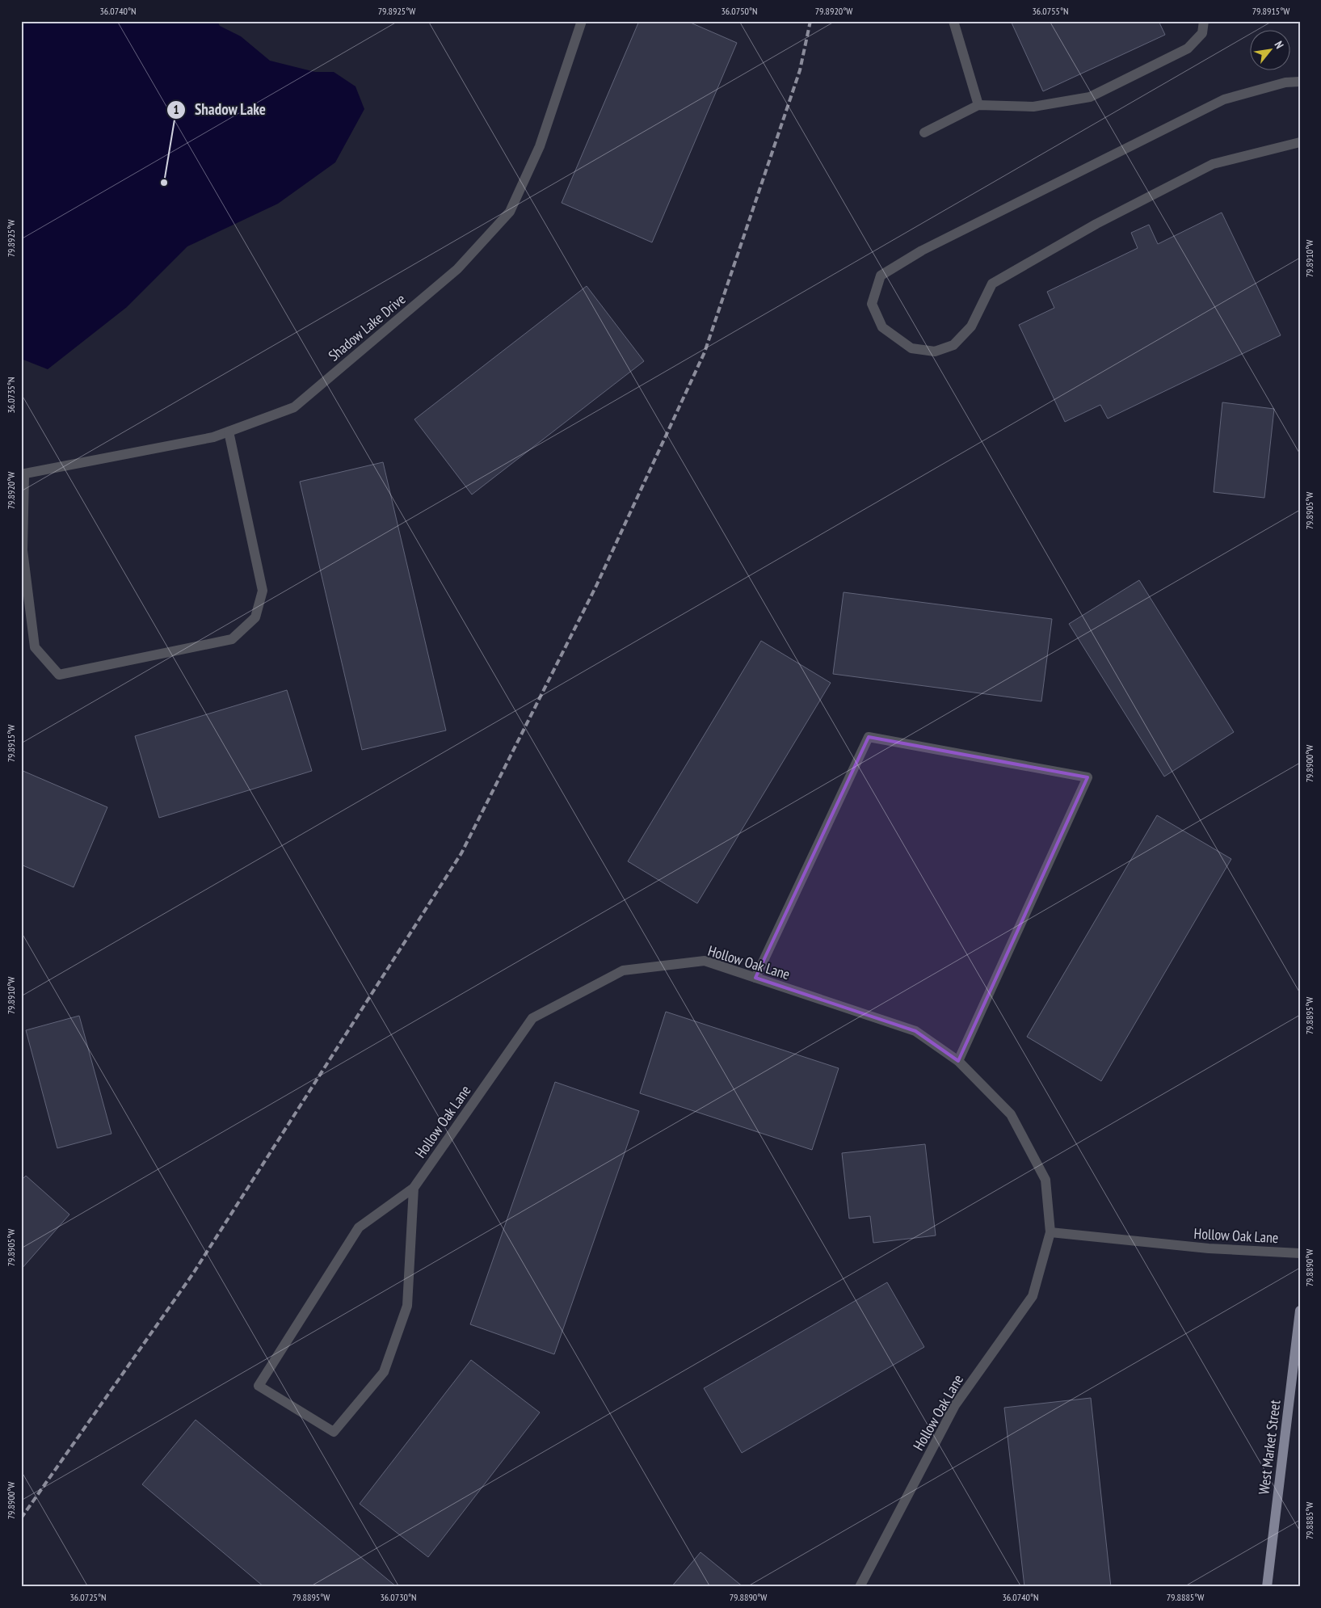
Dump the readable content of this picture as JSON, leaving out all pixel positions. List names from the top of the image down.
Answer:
{
  "streets": {
    "main road": ["West Market Street"],
    "street": ["Shadow Lake Drive", "Hollow Oak Lane"]
  },
  "places": ["Shadow Lake"],
  "north": "top right",
  "coordinates": [
    "36.0740°N",
    "79.8925°W",
    "36.0750°N",
    "79.8920°W",
    "36.0755°N",
    "79.8915°W",
    "79.8910°W",
    "36.0735°N",
    "79.8905°W",
    "79.8900°W",
    "79.8895°W",
    "79.8890°W",
    "79.8885°W",
    "36.0725°N",
    "36.0730°N"
  ]
}
